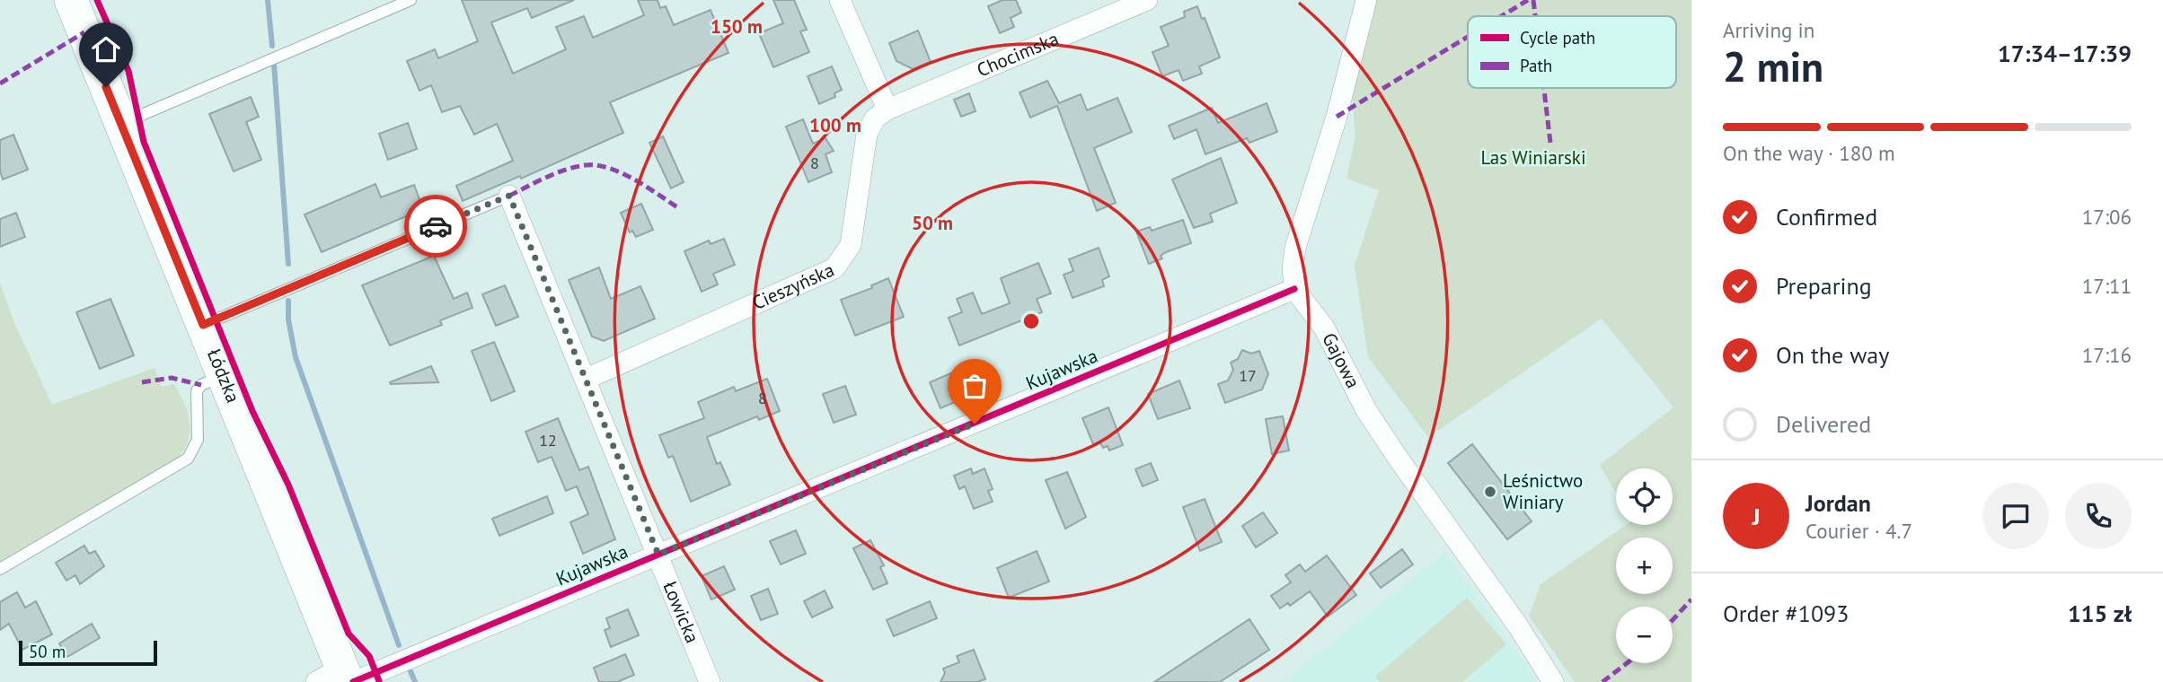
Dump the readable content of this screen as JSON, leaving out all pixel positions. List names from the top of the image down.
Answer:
{
  "streets": {
    "main road": ["Łódzka"],
    "street": [
      "Chocimska",
      "Cieszyńska",
      "Gajowa",
      "Kujawska",
      "Łowicka"
    ]
  },
  "crossings": [
    ["Chocimska", "Cieszyńska"],
    ["Cieszyńska", "Łowicka"],
    ["Gajowa", "Kujawska"],
    ["Kujawska", "Łódzka"],
    ["Kujawska", "Łowicka"]
  ],
  "parks": ["Las Winiarski"],
  "places": ["Leśnictwo Winiary"],
  "house_numbers": [
    "8",
    "17",
    "8",
    "12"
  ],
  "legend": ["Cycle path", "Path"],
  "scale_bar": "50 m",
  "page": {
    "heading": ["2 min", "Arriving in", "17:34–17:39"],
    "panel": [
      "Jordan",
      "Courier · 4.7",
      "Order #1093",
      "115 zł"
    ],
    "bar": "On the way · 180 m",
    "list": [
      ["Confirmed", "17:06"],
      ["Preparing", "17:11"],
      ["On the way", "17:16"],
      "Delivered"
    ],
    "map_buttons": ["+", "−"],
    "round": "J",
    "scale": "50 m"
  },
  "rings": ["150 m", "100 m", "50 m"]
}
